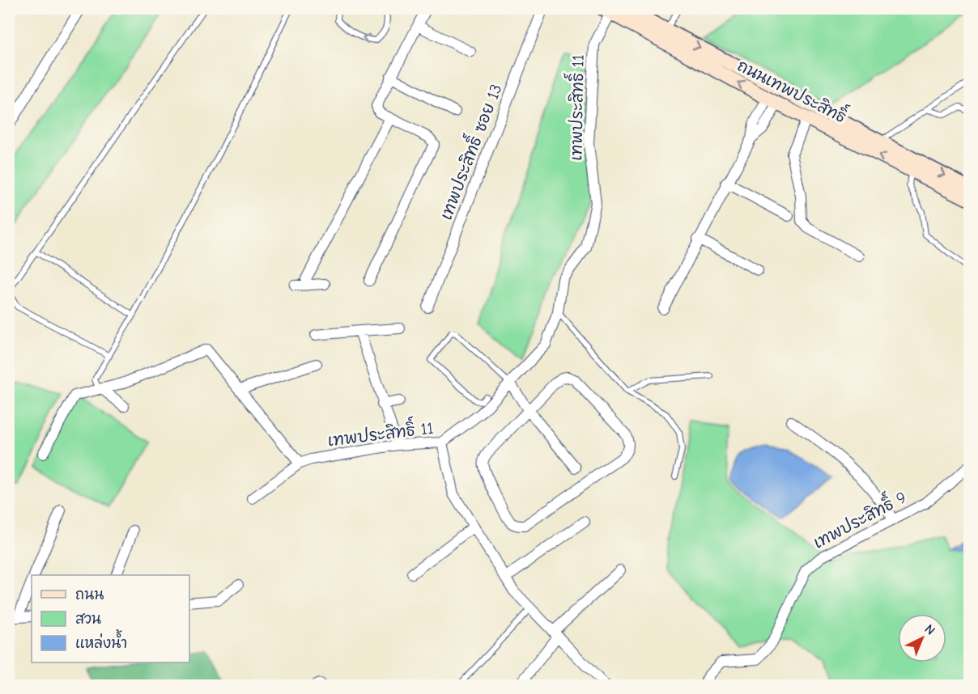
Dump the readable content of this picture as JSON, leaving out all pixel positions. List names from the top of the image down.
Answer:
{
  "streets": {
    "main road": ["ถนนเทพประสิทธิ์"],
    "street": ["เทพประสิทธิ์ 11", "เทพประสิทธิ์ ซอย 13", "เทพประสิทธิ์ 9"]
  },
  "crossings": [
    ["ถนนเทพประสิทธิ์", "เทพประสิทธิ์ 11"]
  ],
  "legend": ["ถนน", "สวน", "แหล่งน้ำ"],
  "north": "top right"
}
